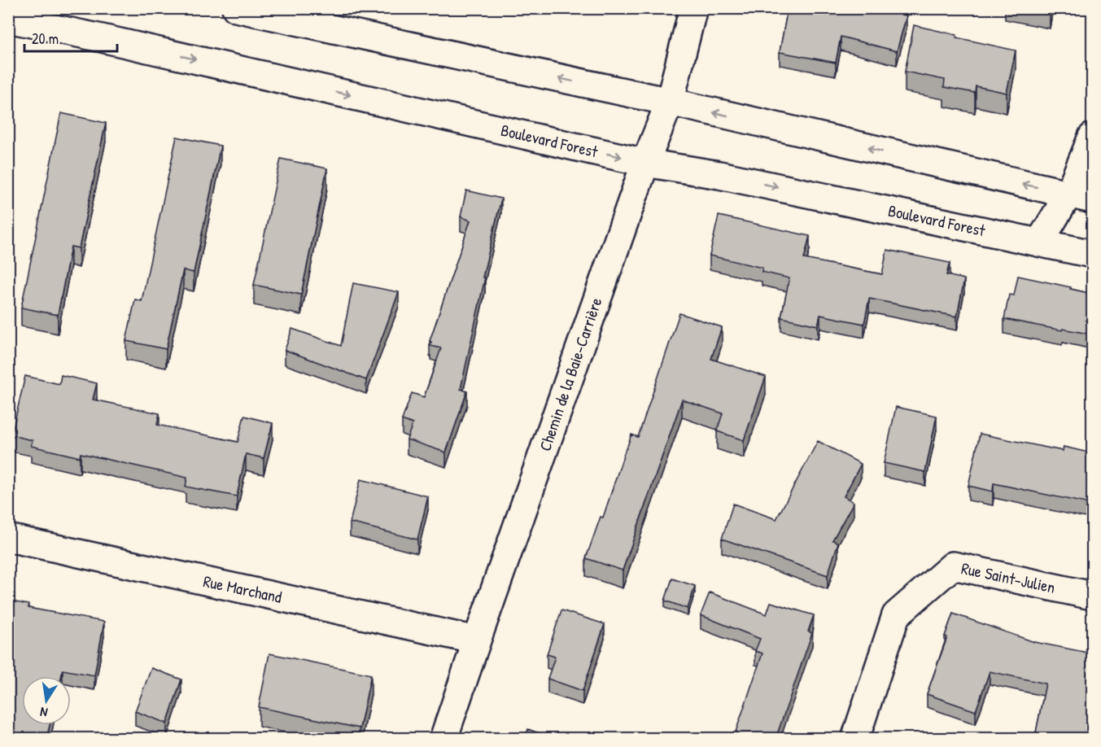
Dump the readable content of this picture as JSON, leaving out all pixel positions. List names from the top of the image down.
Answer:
{
  "streets": {
    "street": [
      "Boulevard Forest",
      "Chemin de la Baie-Carrière",
      "Rue Saint-Julien",
      "Rue Marchand"
    ]
  },
  "crossings": [
    ["Boulevard Forest", "Chemin de la Baie-Carrière"],
    ["Chemin de la Baie-Carrière", "Rue Marchand"]
  ],
  "scale_bar": "20 m",
  "north": "bottom"
}
